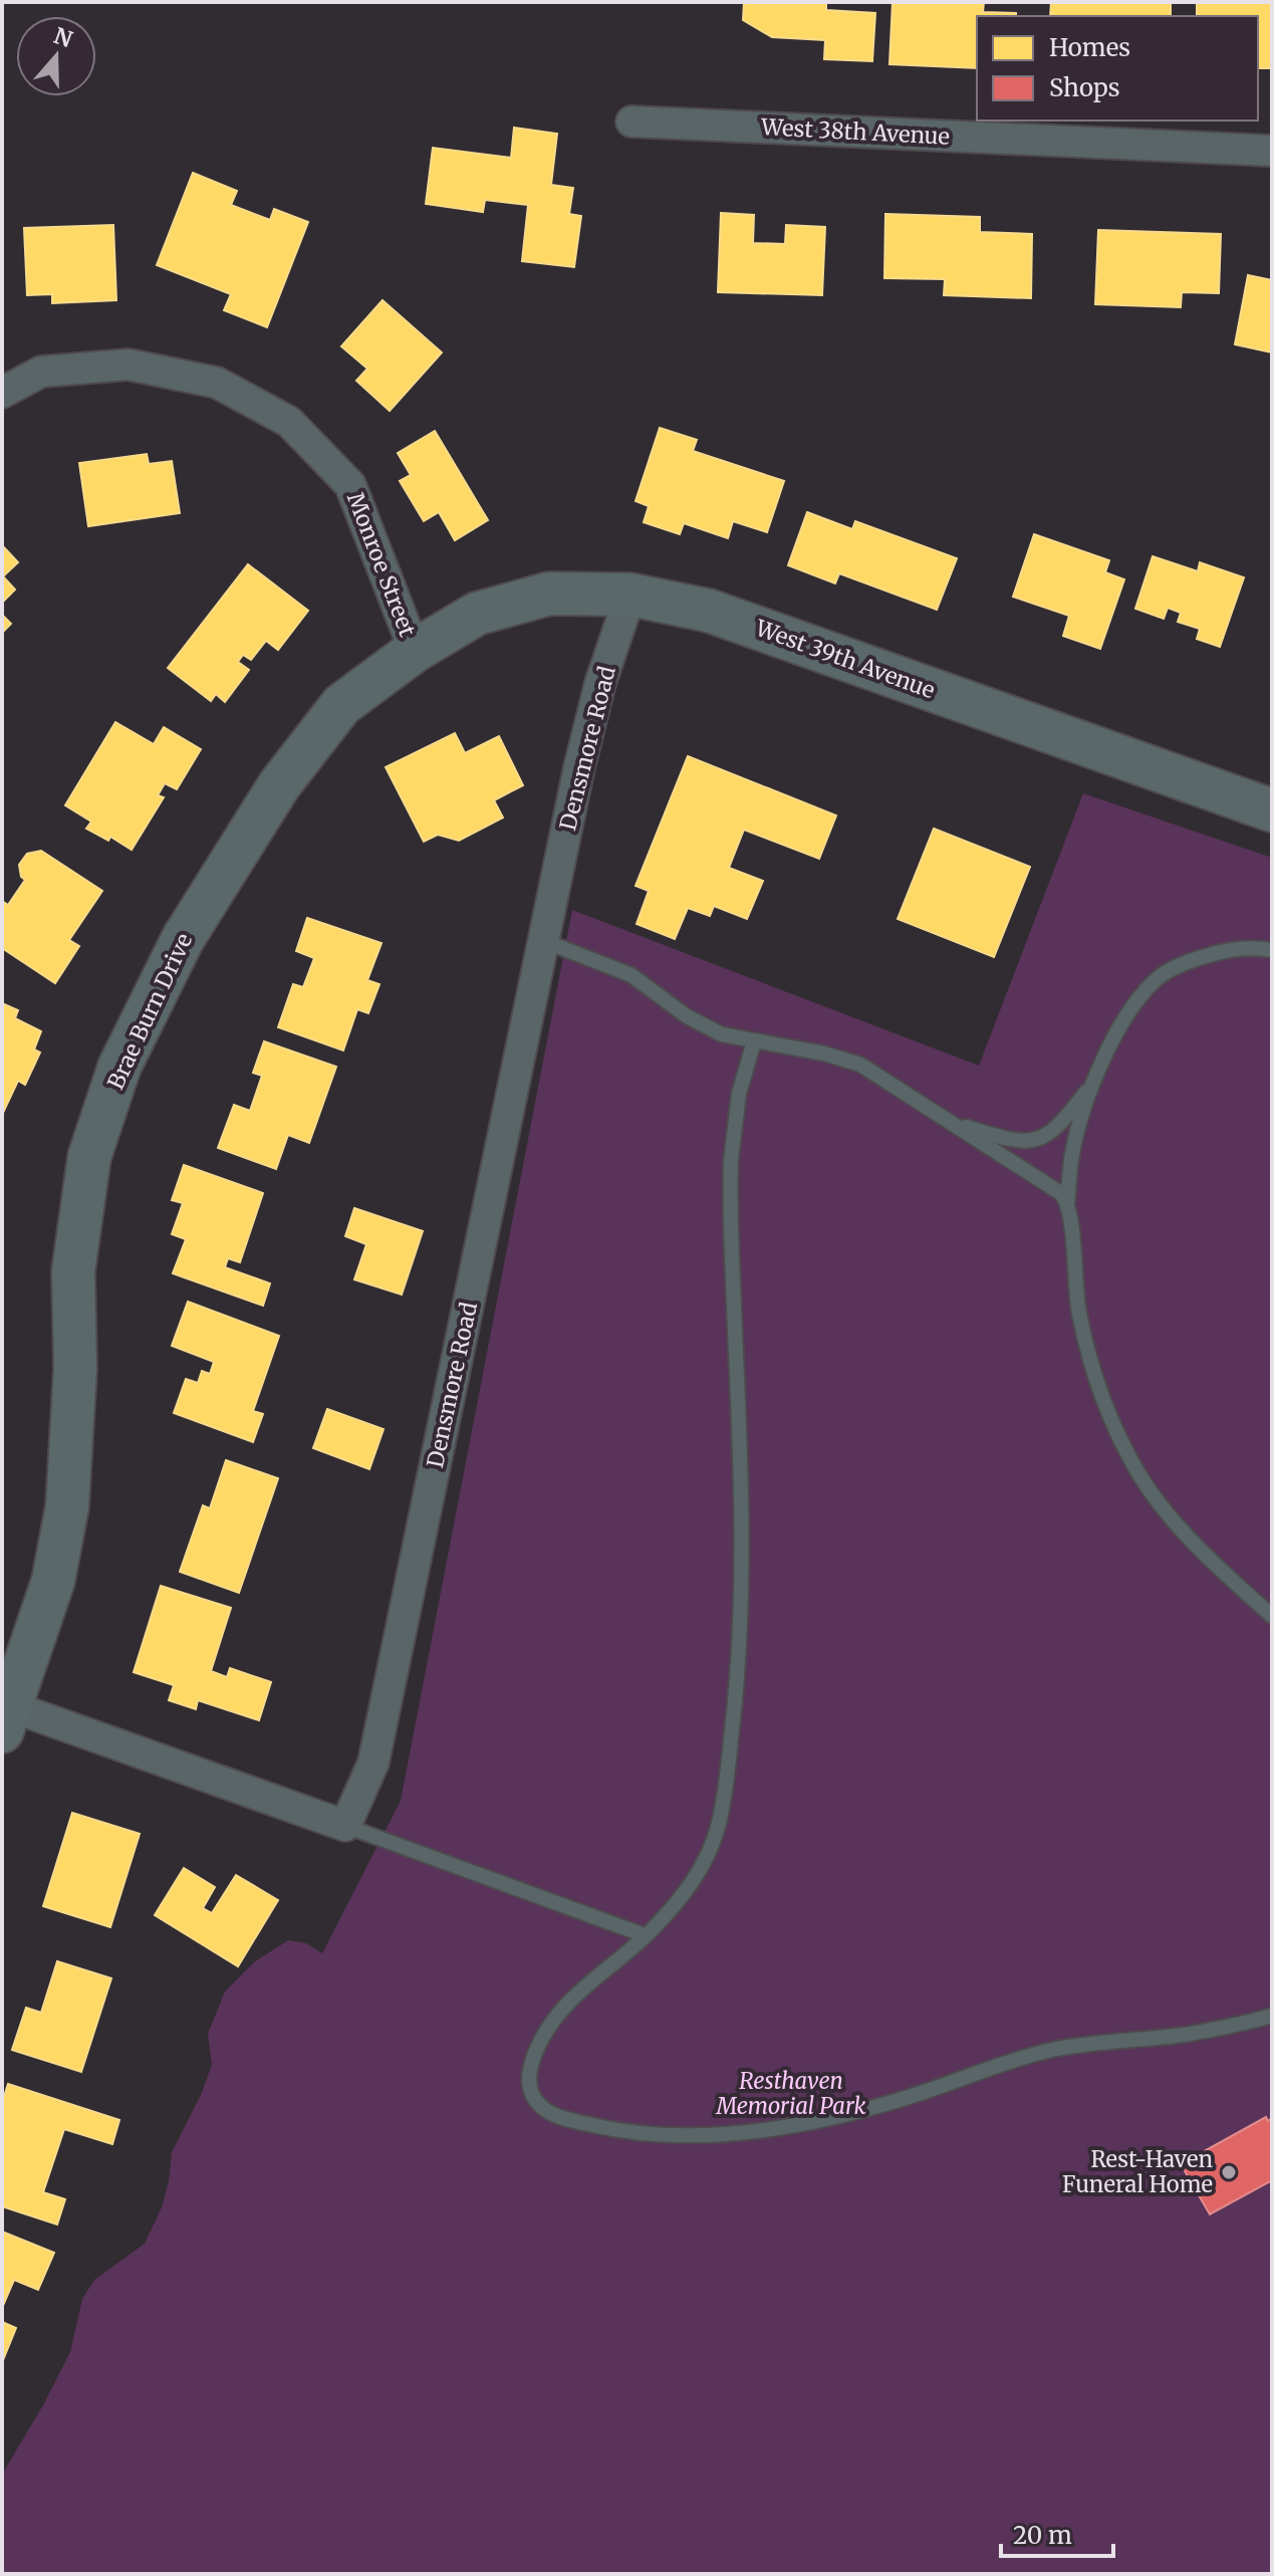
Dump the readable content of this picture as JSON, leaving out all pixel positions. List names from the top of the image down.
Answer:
{
  "streets": {
    "street": [
      "West 38th Avenue",
      "Monroe Street",
      "West 39th Avenue",
      "Densmore Road",
      "Brae Burn Drive"
    ]
  },
  "crossings": [
    ["Monroe Street", "West 39th Avenue"],
    ["Monroe Street", "Brae Burn Drive"],
    ["West 39th Avenue", "Densmore Road"],
    ["West 39th Avenue", "Brae Burn Drive"]
  ],
  "parks": ["Resthaven Memorial Park"],
  "places": ["Rest-Haven Funeral Home"],
  "legend": ["Homes", "Shops"],
  "scale_bar": "20 m",
  "north": "top"
}
